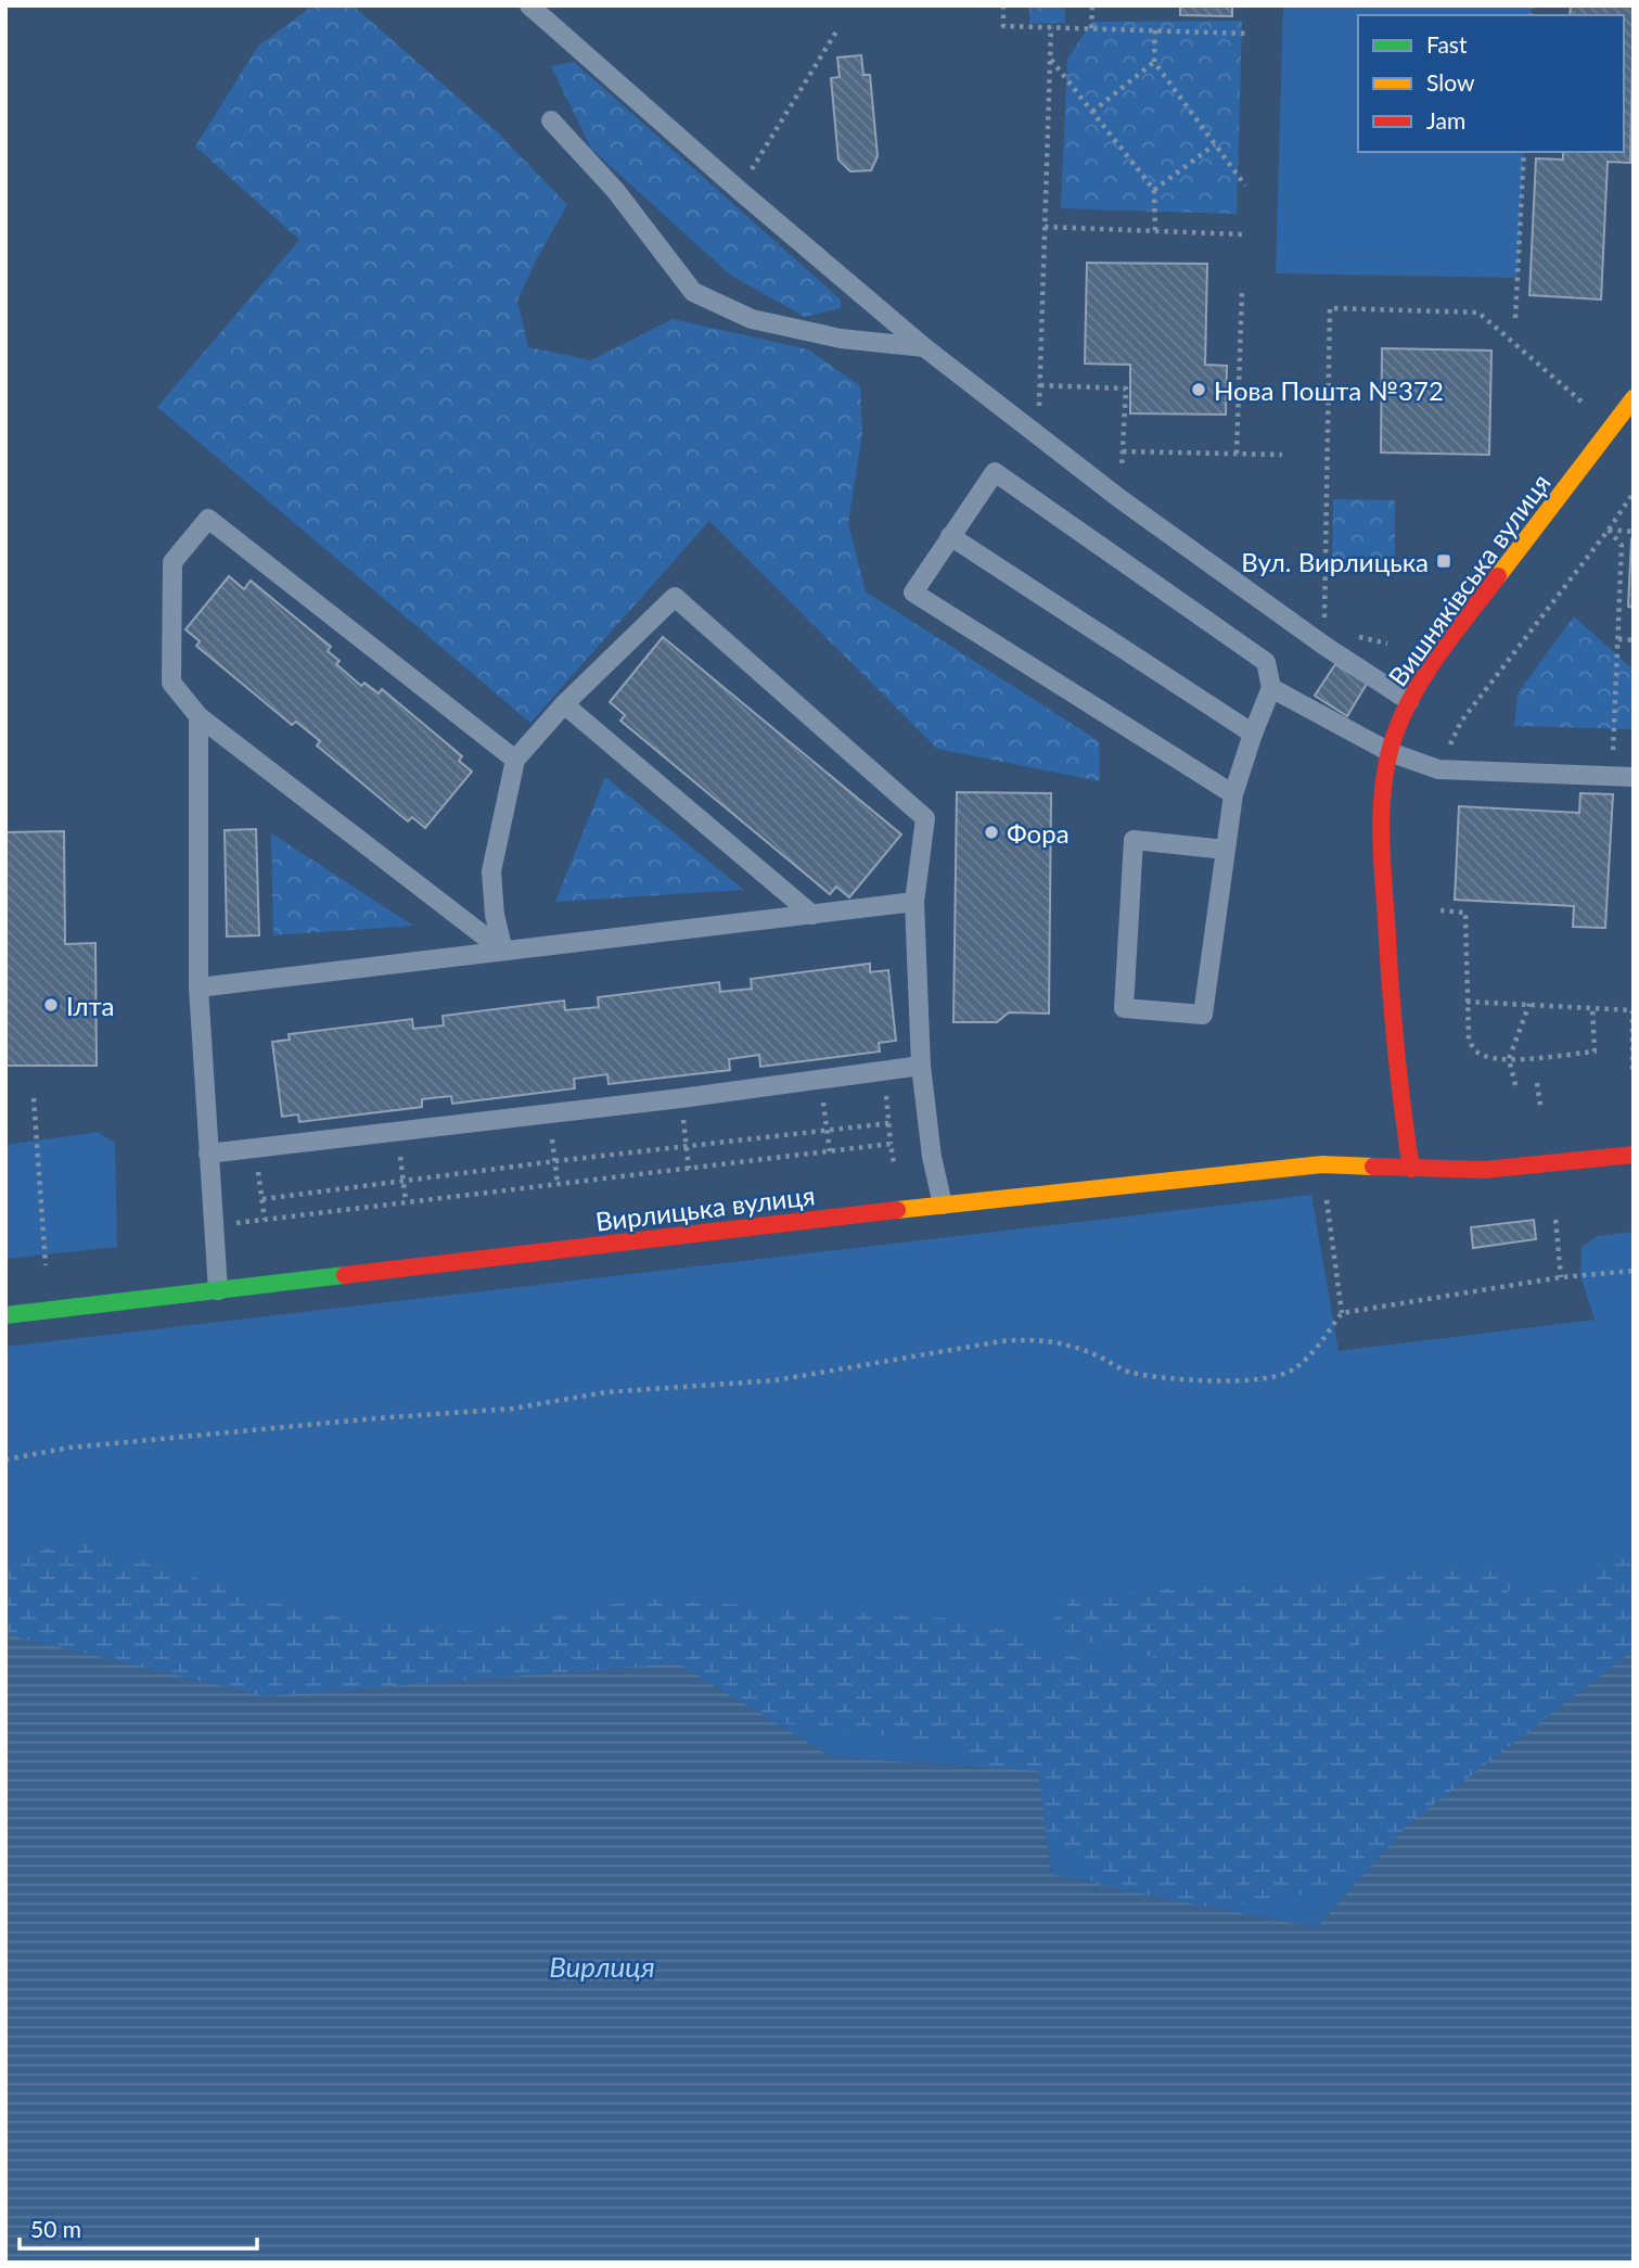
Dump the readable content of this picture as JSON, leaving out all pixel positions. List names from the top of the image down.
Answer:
{
  "streets": {
    "street": ["Вишняківська вулиця", "Вирлицька вулиця"]
  },
  "crossings": [
    ["Вишняківська вулиця", "Вирлицька вулиця"]
  ],
  "water": ["Вирлиця"],
  "places": {
    "other": ["Нова Пошта №372", "Фора", "Ілта"],
    "transit": ["Вул. Вирлицька"]
  },
  "legend": ["Fast", "Slow", "Jam"],
  "scale_bar": "50 m"
}
